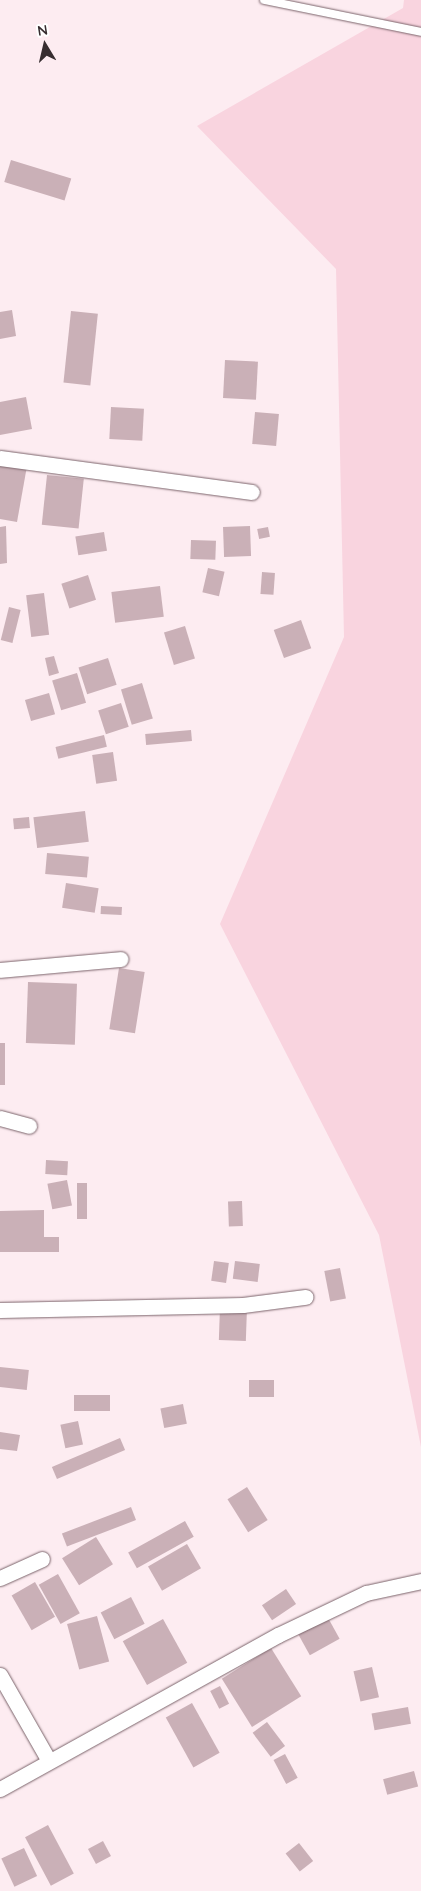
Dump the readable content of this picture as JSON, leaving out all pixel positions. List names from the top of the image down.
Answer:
{
  "north": "top"
}
